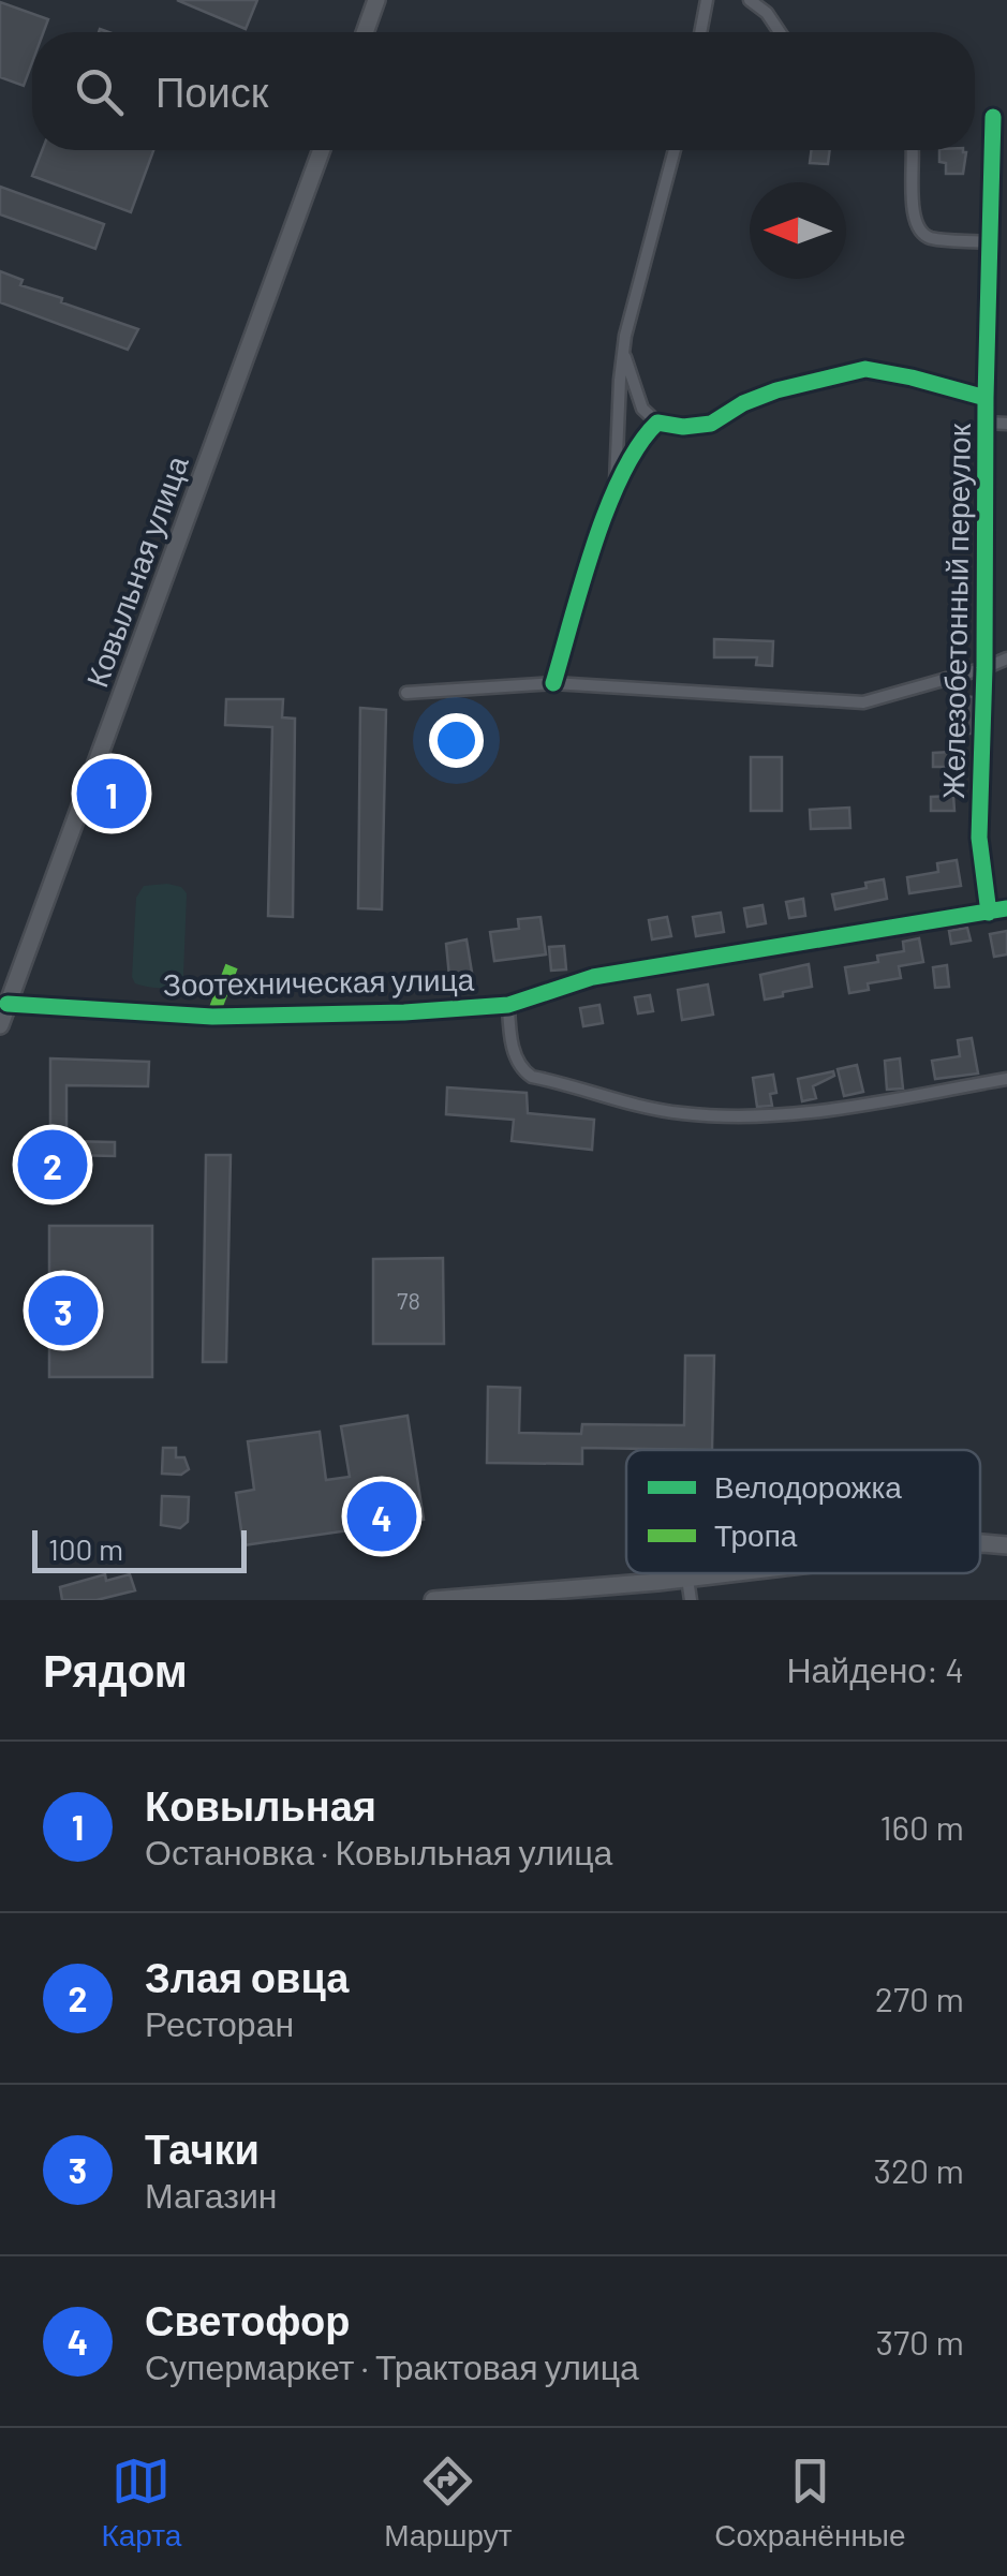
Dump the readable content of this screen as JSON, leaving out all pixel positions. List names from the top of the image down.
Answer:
{
  "streets": {
    "main road": ["Ковыльная улица"],
    "street": ["Железобетонный переулок", "Зоотехническая улица"]
  },
  "crossings": [
    ["Ковыльная улица", "Зоотехническая улица"],
    ["Железобетонный переулок", "Зоотехническая улица"]
  ],
  "house_numbers": ["78"],
  "legend": ["Велодорожка", "Тропа"],
  "scale_bar": "100 m",
  "north": "left",
  "page": {
    "search": "Поиск",
    "pins": [
      "1",
      "2",
      "3",
      "4"
    ],
    "scale": "100 m",
    "heading": ["Рядом", "Найдено: 4"],
    "list": [
      {
        "mark": "1",
        "name": "Ковыльная",
        "note": "Остановка · Ковыльная улица",
        "value": "160 m"
      },
      {
        "mark": "2",
        "name": "Злая овца",
        "note": "Ресторан",
        "value": "270 m"
      },
      {
        "mark": "3",
        "name": "Тачки",
        "note": "Магазин",
        "value": "320 m"
      },
      {
        "mark": "4",
        "name": "Светофор",
        "note": "Супермаркет · Трактовая улица",
        "value": "370 m"
      }
    ],
    "nav": ["Карта", "Маршрут", "Сохранённые"]
  }
}
